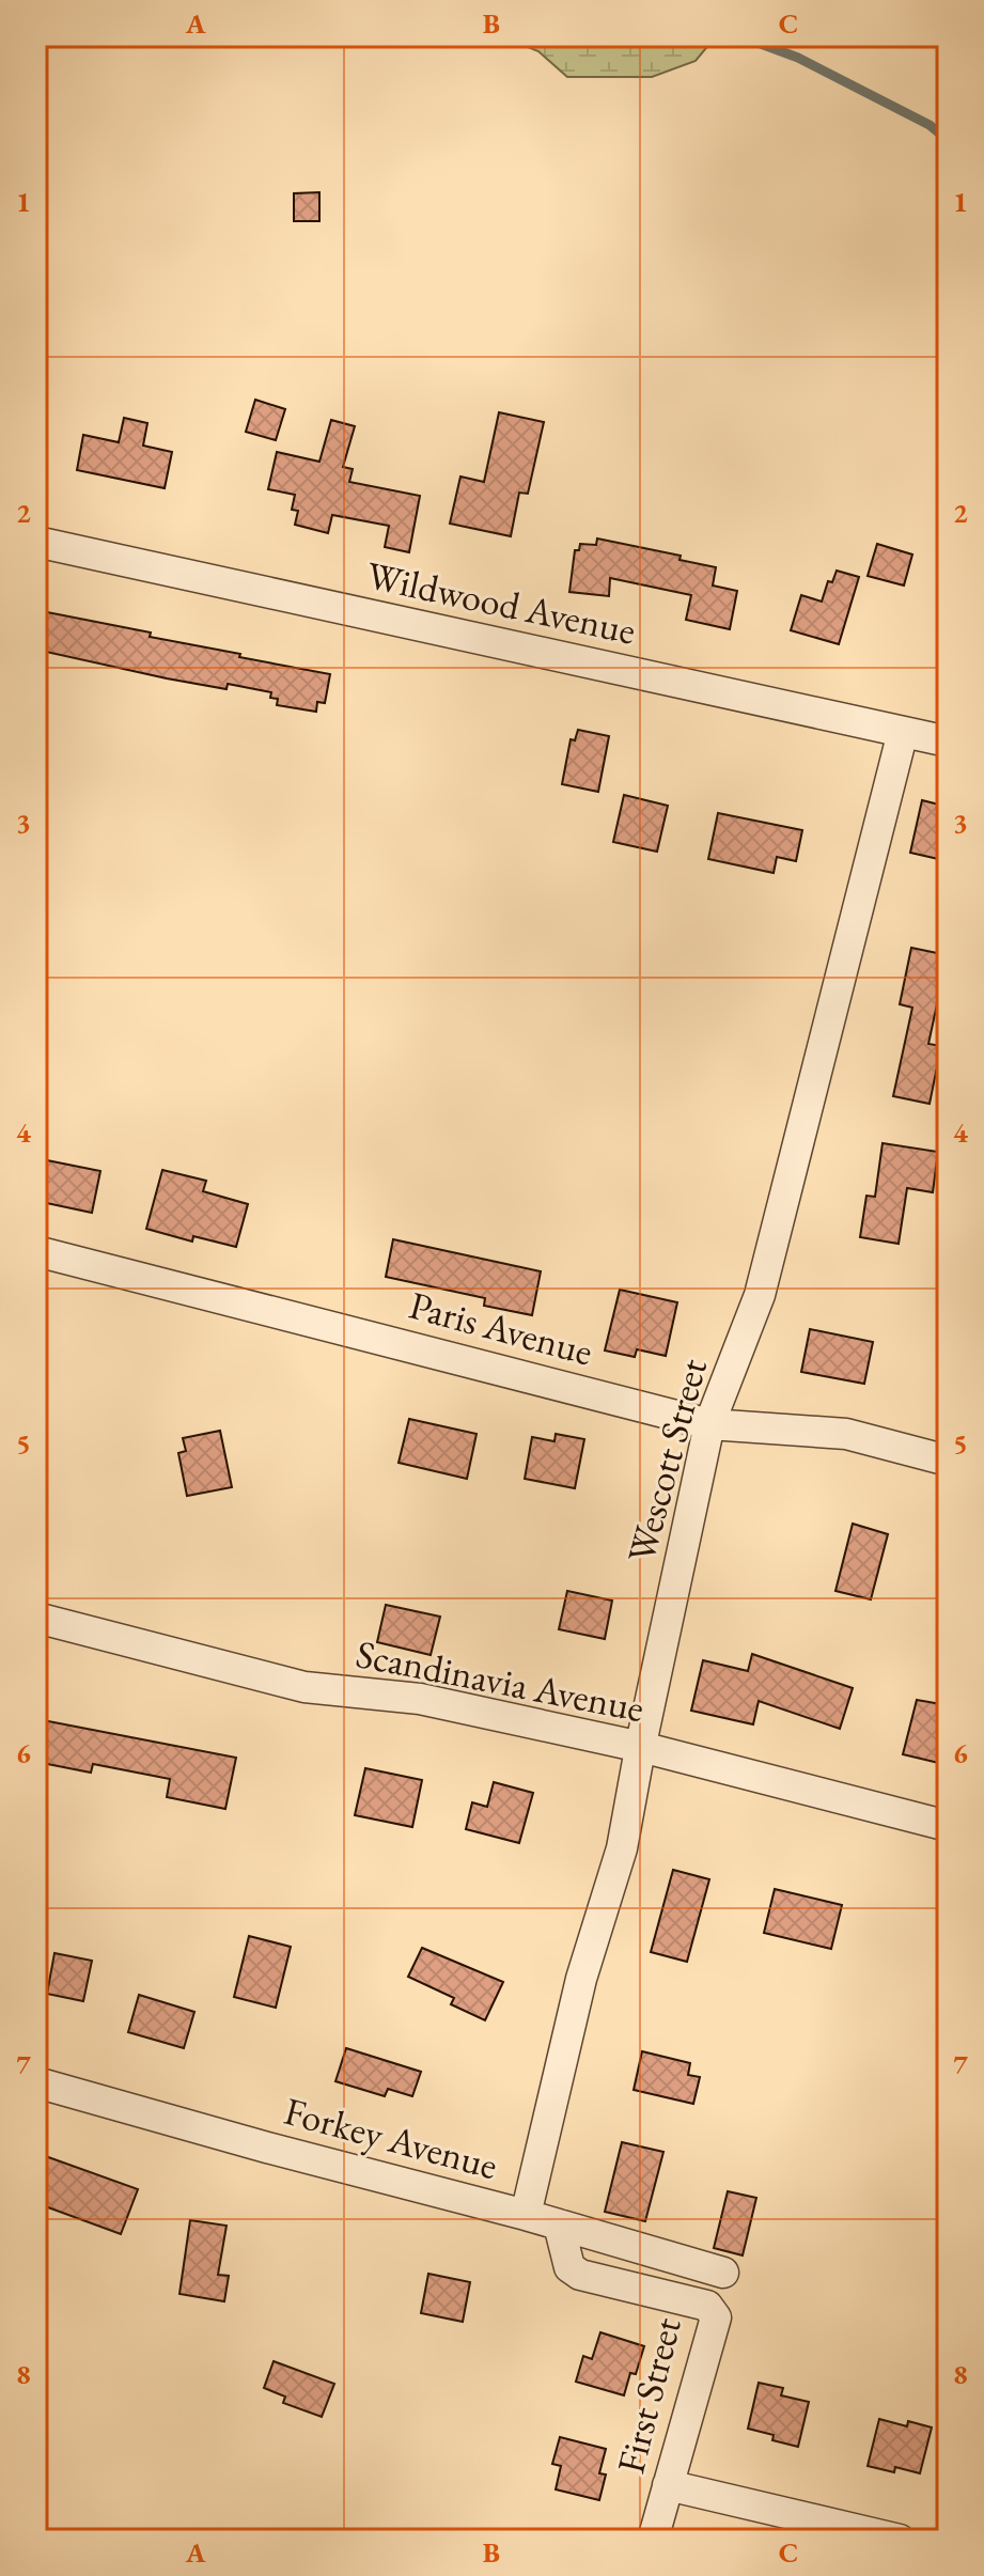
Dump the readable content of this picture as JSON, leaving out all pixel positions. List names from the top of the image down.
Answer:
{
  "streets": {
    "street": [
      "Wildwood Avenue",
      "Paris Avenue",
      "Wescott Street",
      "Scandinavia Avenue",
      "Forkey Avenue",
      "First Street"
    ]
  },
  "crossings": [
    ["Wildwood Avenue", "Wescott Street"],
    ["Paris Avenue", "Wescott Street"],
    ["Wescott Street", "Scandinavia Avenue"],
    ["Wescott Street", "Forkey Avenue"],
    ["Forkey Avenue", "First Street"]
  ],
  "grid": {
    "columns": ["A", "B", "C"],
    "rows": [
      "1",
      "2",
      "3",
      "4",
      "5",
      "6",
      "7",
      "8"
    ]
  }
}
